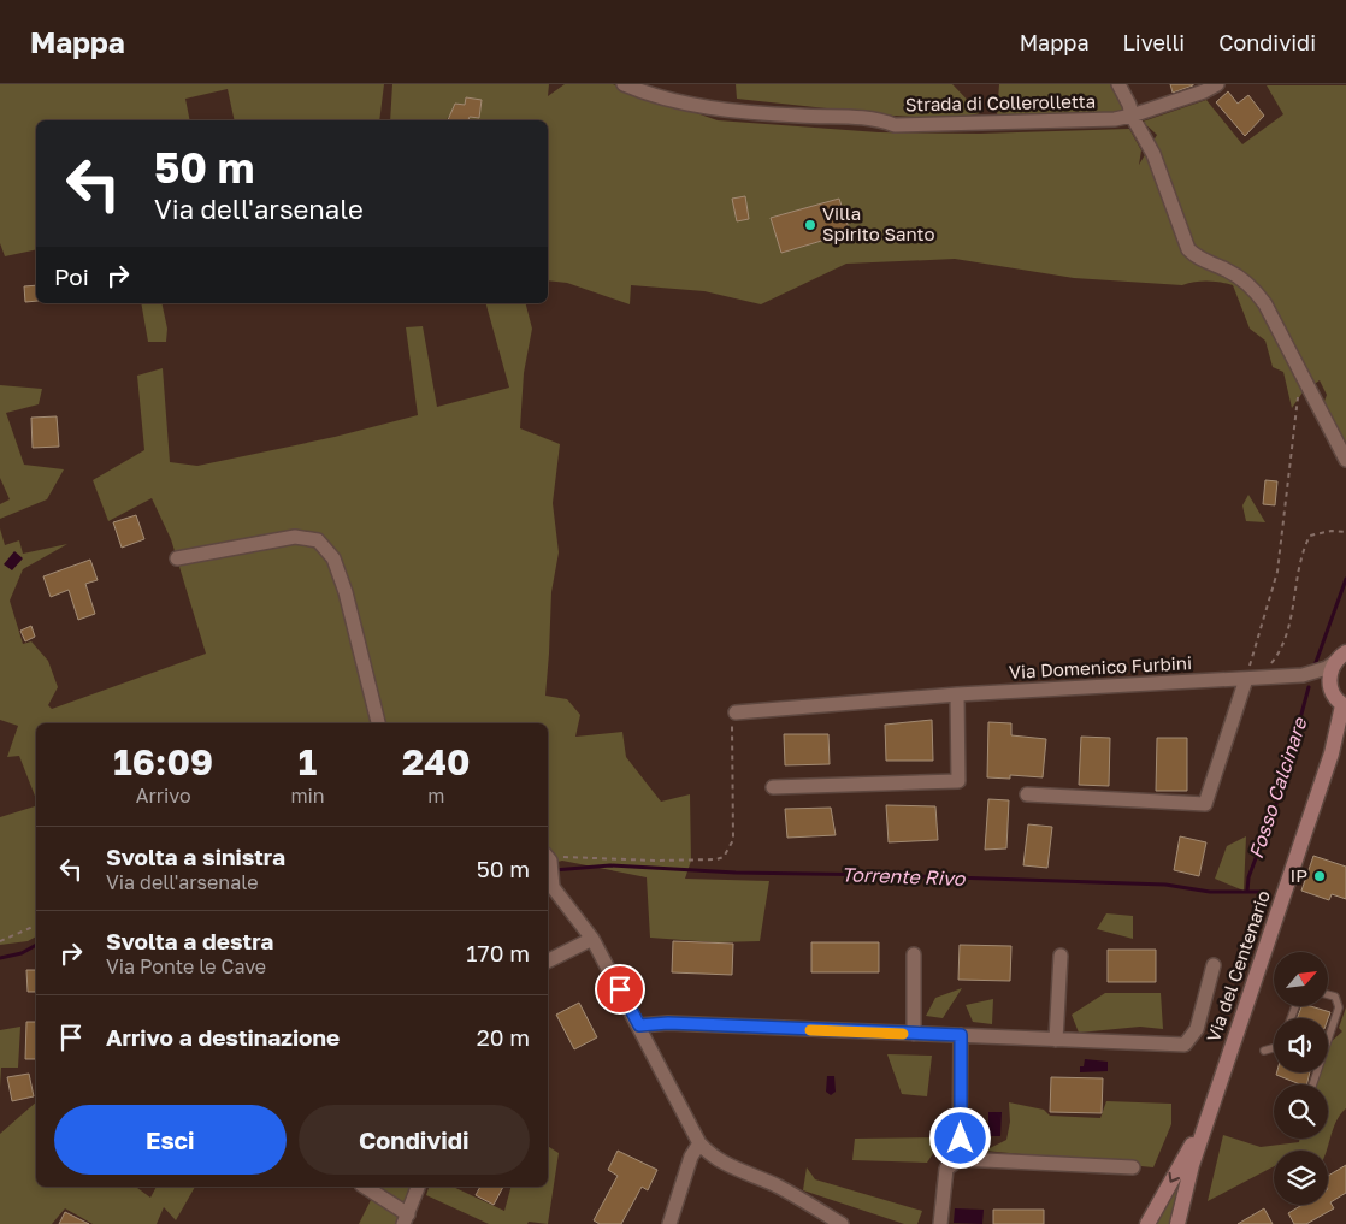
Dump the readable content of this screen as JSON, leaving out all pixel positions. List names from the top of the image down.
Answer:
{
  "streets": {
    "street": ["Strada di Collerolletta", "Via Domenico Furbini", "Via del Centenario"]
  },
  "water": ["Fosso Calcinare", "Torrente Rivo"],
  "places": ["Villa Spirito Santo", "IP"],
  "north": "top right",
  "page": {
    "header": "Mappa",
    "nav": ["Mappa", "Livelli", "Condividi"],
    "turn": ["50 m", "Via dell'arsenale"],
    "then": "Poi",
    "eta": [
      "16:09",
      "Arrivo",
      "1",
      "min",
      "240",
      "m"
    ],
    "list": [
      {
        "name": "Svolta a sinistra",
        "note": "Via dell'arsenale",
        "value": "50 m"
      },
      {
        "name": "Svolta a destra",
        "note": "Via Ponte le Cave",
        "value": "170 m"
      },
      {
        "name": "Arrivo a destinazione",
        "value": "20 m"
      }
    ],
    "buttons": ["Esci", "Condividi"]
  }
}
